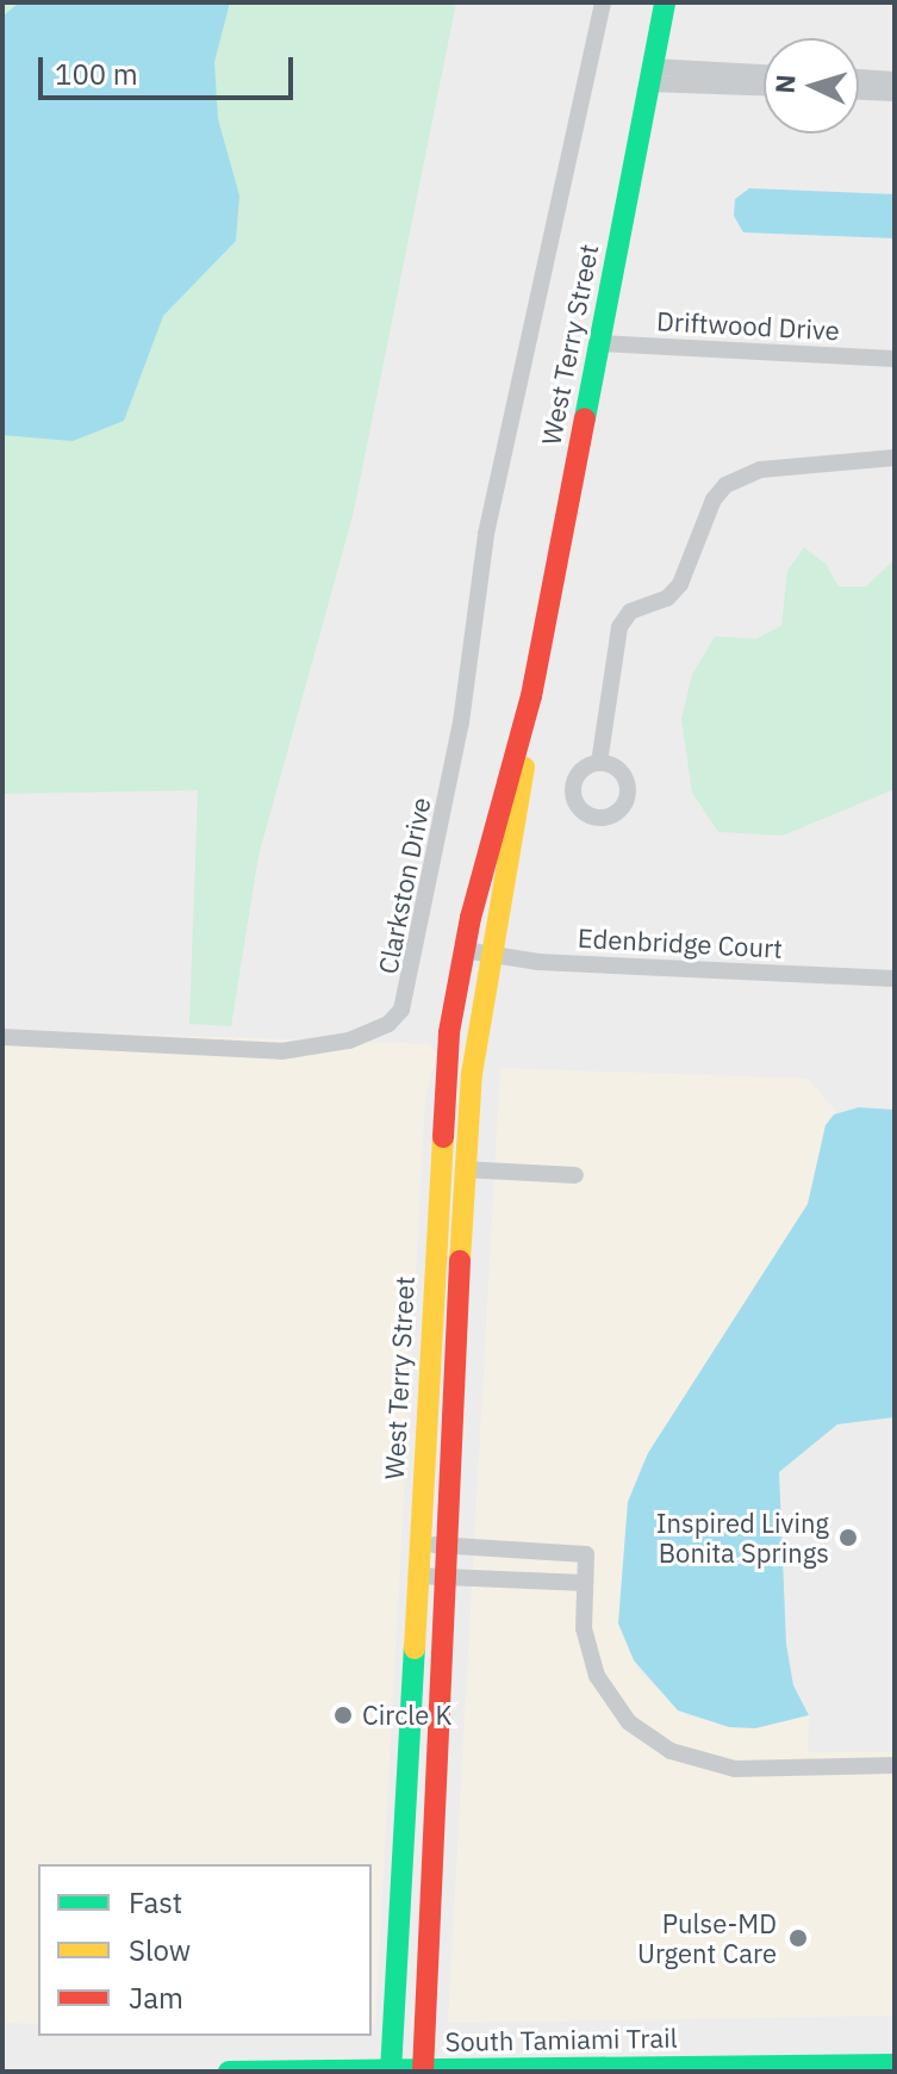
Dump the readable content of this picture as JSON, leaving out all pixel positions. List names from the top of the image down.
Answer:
{
  "streets": {
    "street": [
      "Driftwood Drive",
      "West Terry Street",
      "Clarkston Drive",
      "Edenbridge Court",
      "South Tamiami Trail"
    ]
  },
  "crossings": [
    ["Driftwood Drive", "West Terry Street"],
    ["West Terry Street", "Edenbridge Court"],
    ["West Terry Street", "South Tamiami Trail"]
  ],
  "places": ["Inspired Living Bonita Springs", "Circle K", "Pulse-MD Urgent Care"],
  "legend": ["Fast", "Slow", "Jam"],
  "scale_bar": "100 m",
  "north": "left"
}
